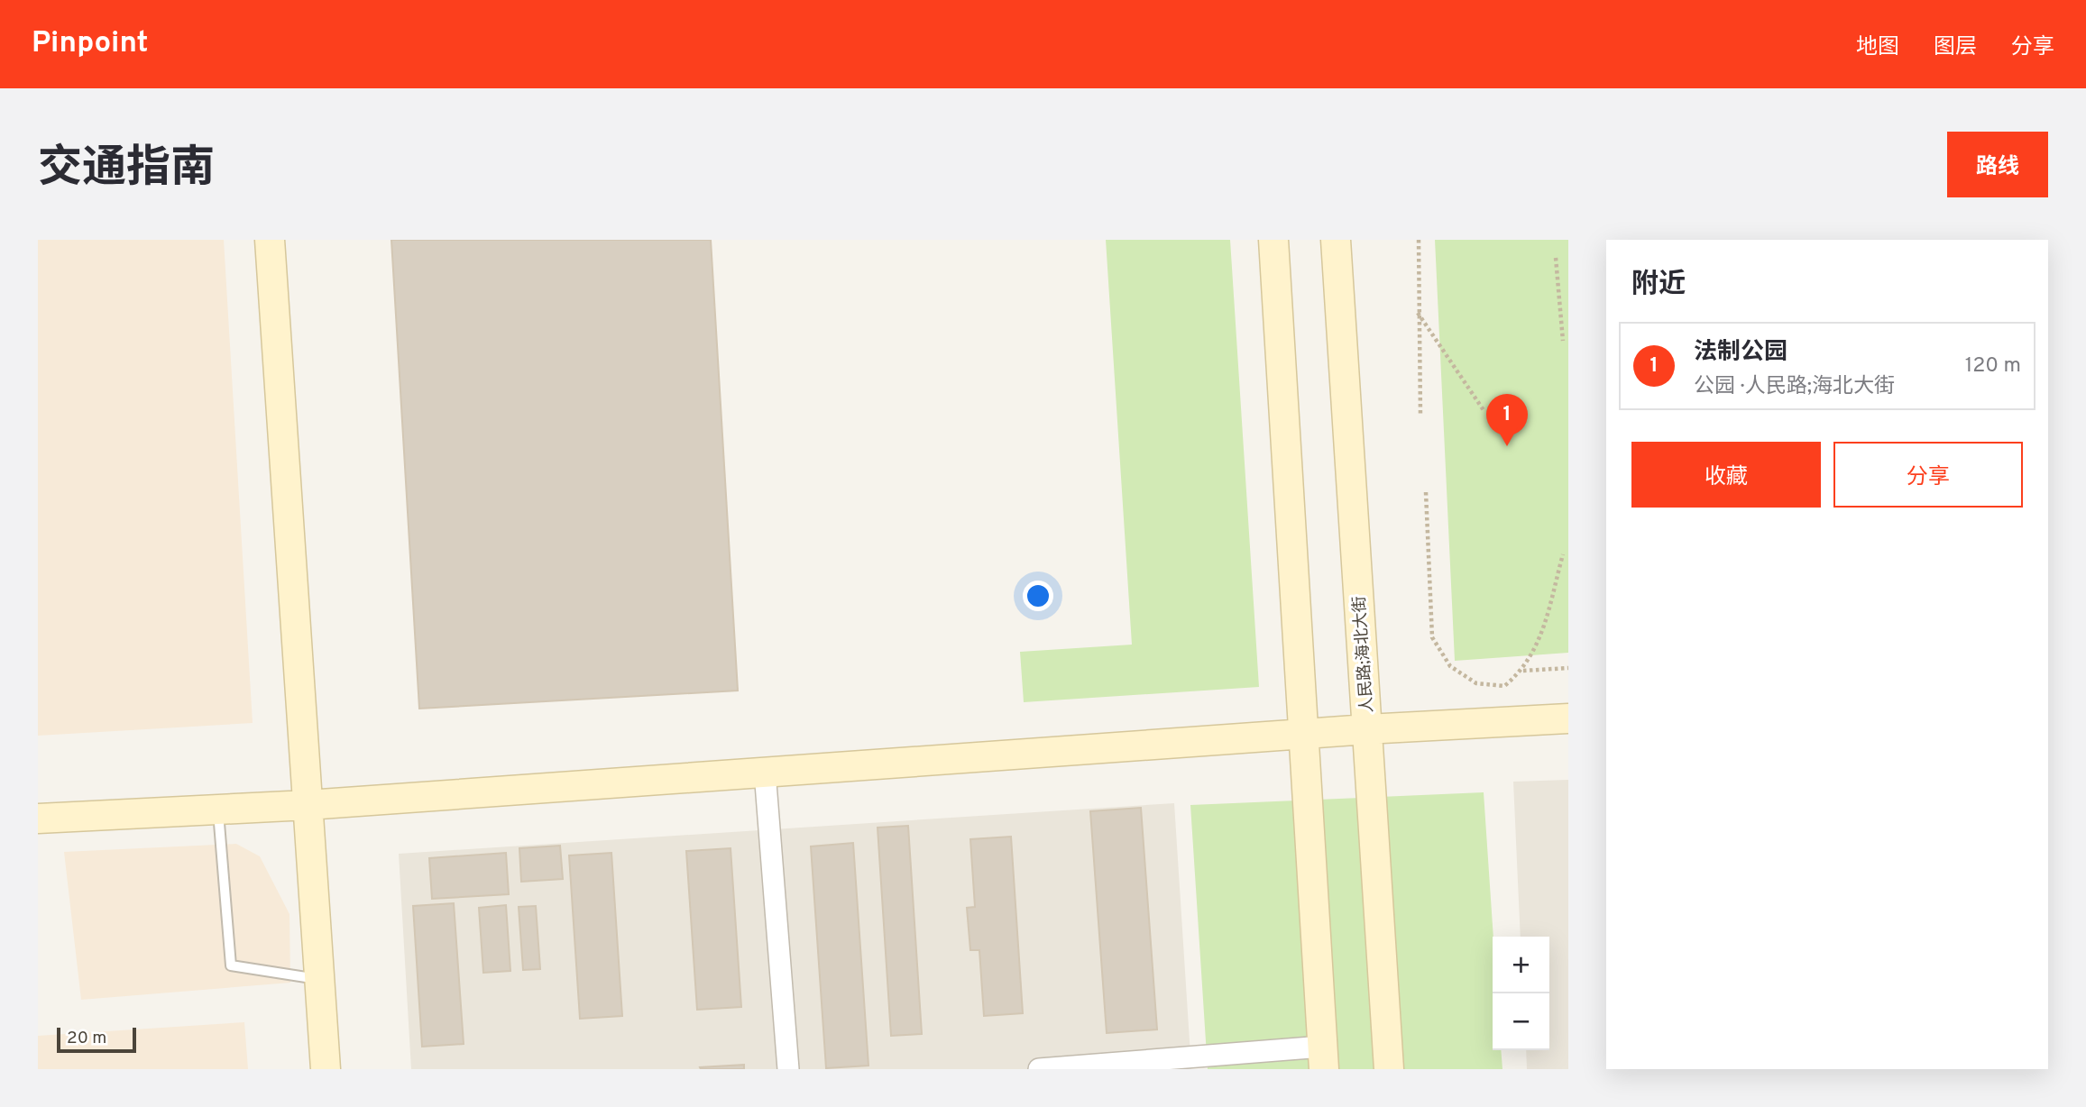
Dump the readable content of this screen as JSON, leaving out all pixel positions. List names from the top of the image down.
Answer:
{
  "streets": {
    "street": ["人民路;海北大街"]
  },
  "scale_bar": "20 m",
  "page": {
    "header": "Pinpoint",
    "nav": ["地图", "图层", "分享"],
    "title": "交通指南",
    "buttons": [
      "路线",
      ["收藏", "分享"]
    ],
    "heading": "附近",
    "list": [
      {
        "mark": "1",
        "name": "法制公园",
        "note": "公园 · 人民路;海北大街",
        "value": "120 m"
      }
    ],
    "pins": "1",
    "map_buttons": ["+", "−"],
    "scale": "20 m"
  }
}
